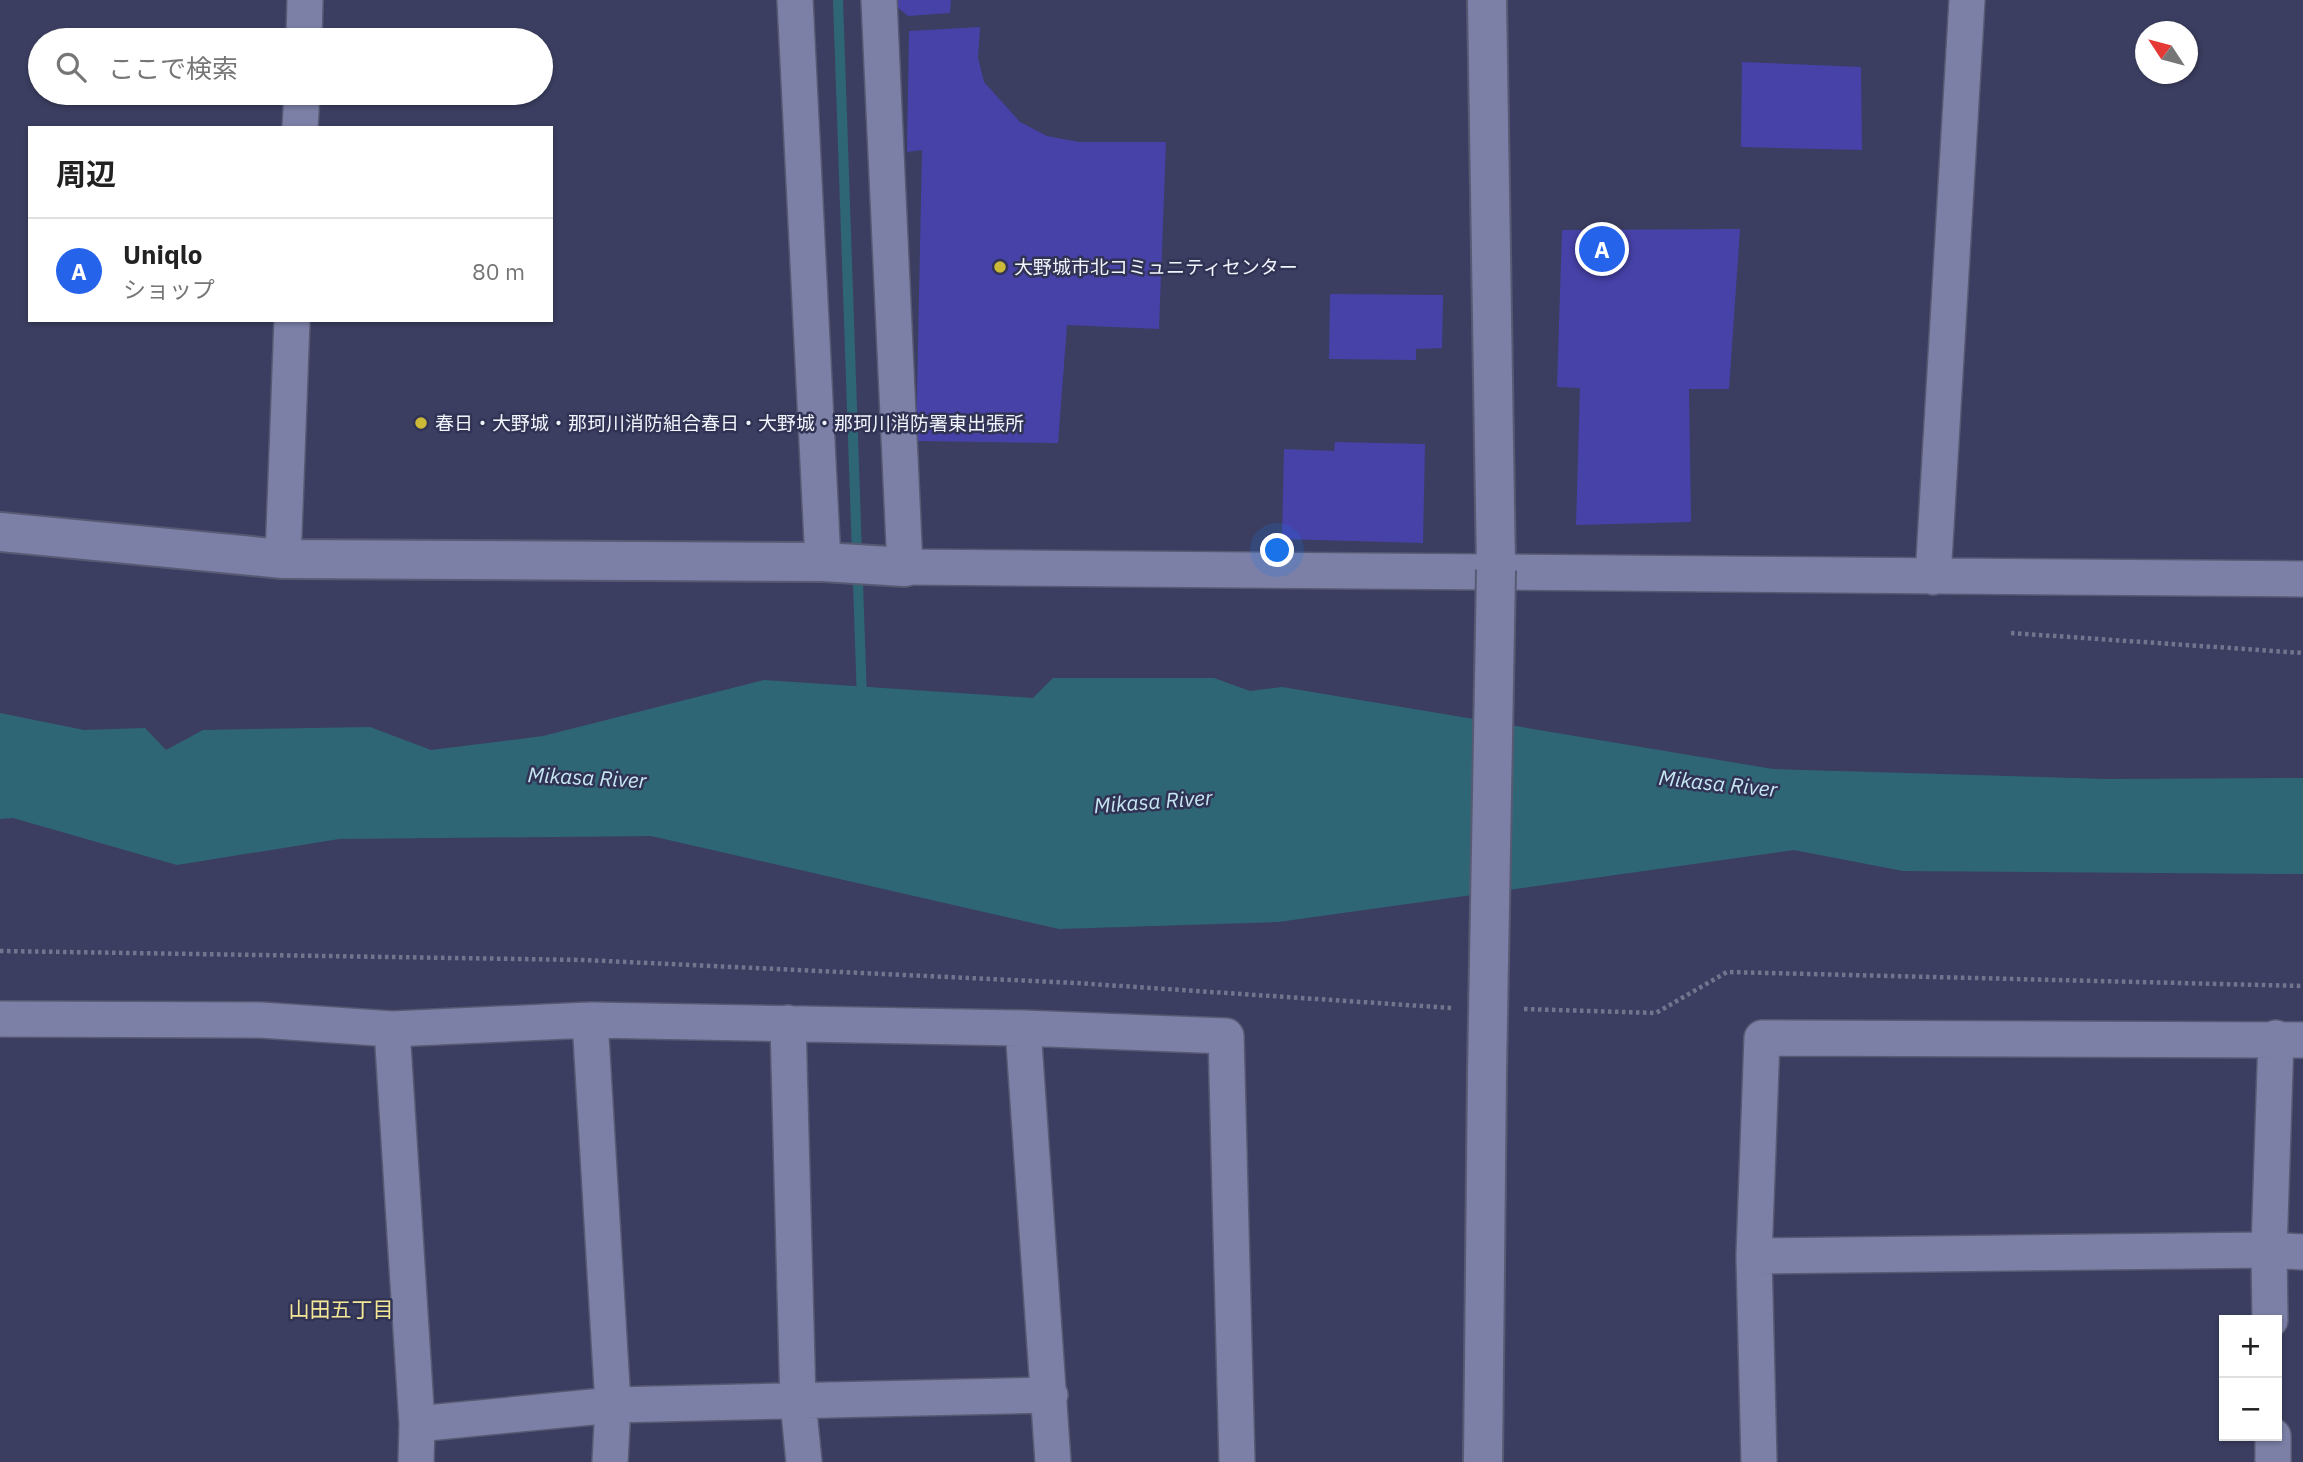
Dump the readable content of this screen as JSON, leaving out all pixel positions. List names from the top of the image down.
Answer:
{
  "districts": ["山田五丁目"],
  "water": ["Mikasa River"],
  "places": ["大野城市北コミュニティセンター", "春日・大野城・那珂川消防組合春日・大野城・那珂川消防署東出張所"],
  "north": "top left",
  "page": {
    "search": "ここで検索",
    "heading": "周辺",
    "list": [
      {
        "mark": "A",
        "name": "Uniqlo",
        "note": "ショップ",
        "value": "80 m"
      }
    ],
    "pins": "A",
    "map_buttons": ["+", "−"]
  }
}
